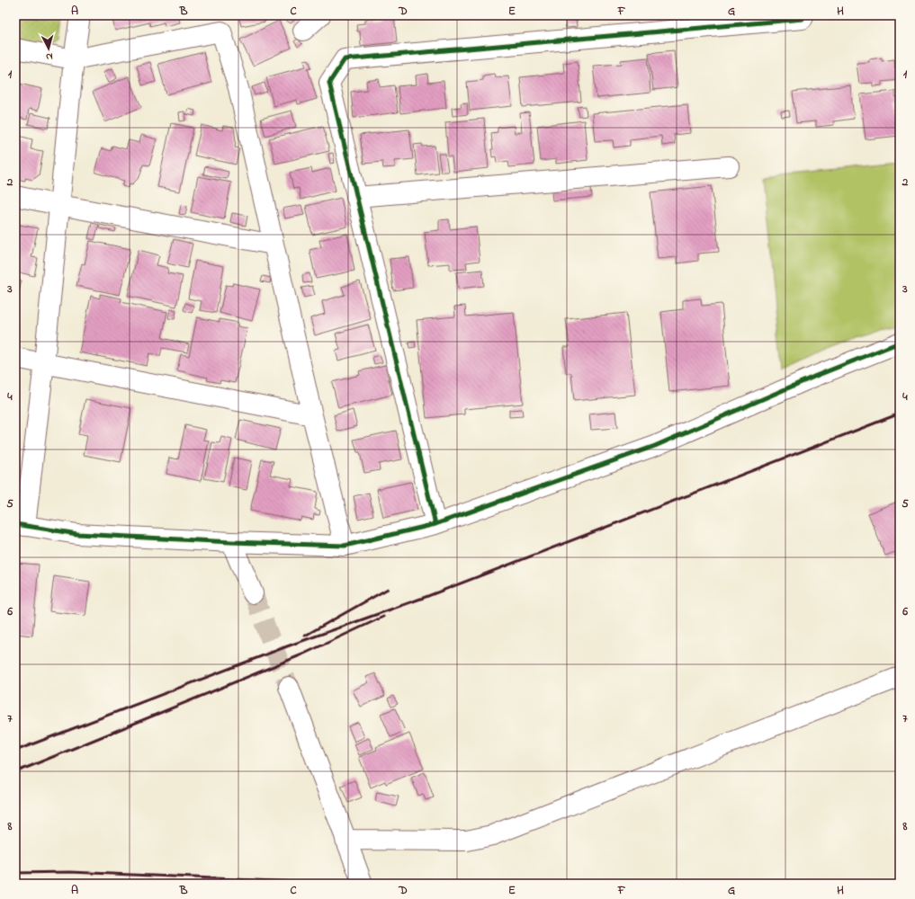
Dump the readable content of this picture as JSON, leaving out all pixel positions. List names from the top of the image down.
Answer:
{
  "north": "bottom",
  "grid": {
    "columns": [
      "A",
      "B",
      "C",
      "D",
      "E",
      "F",
      "G",
      "H"
    ],
    "rows": [
      "1",
      "2",
      "3",
      "4",
      "5",
      "6",
      "7",
      "8"
    ]
  }
}
